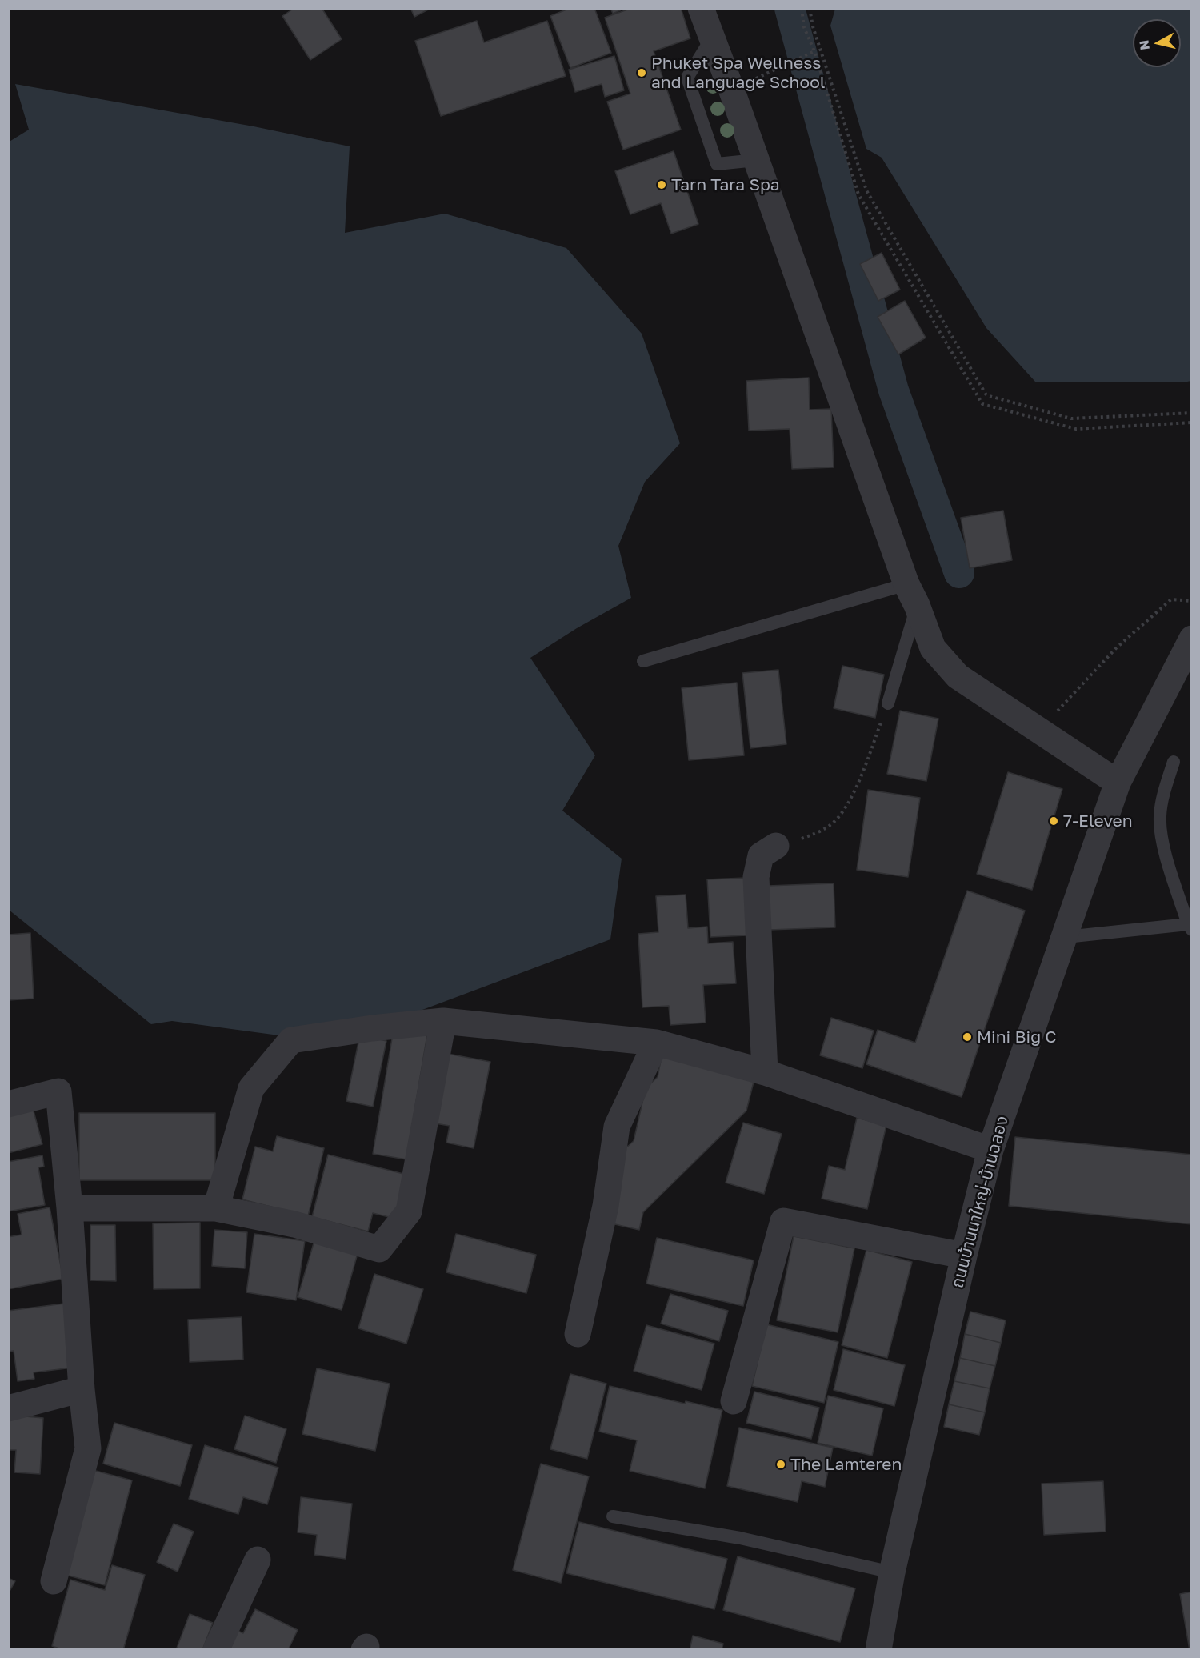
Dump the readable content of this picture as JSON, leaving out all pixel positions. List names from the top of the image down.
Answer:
{
  "streets": {
    "street": ["ถนนบ้านนาใหญ่-บ้านฉลอง"]
  },
  "places": [
    "Phuket Spa Wellness and Language School",
    "Tarn Tara Spa",
    "7-Eleven",
    "Mini Big C",
    "The Lamteren"
  ],
  "north": "left"
}
